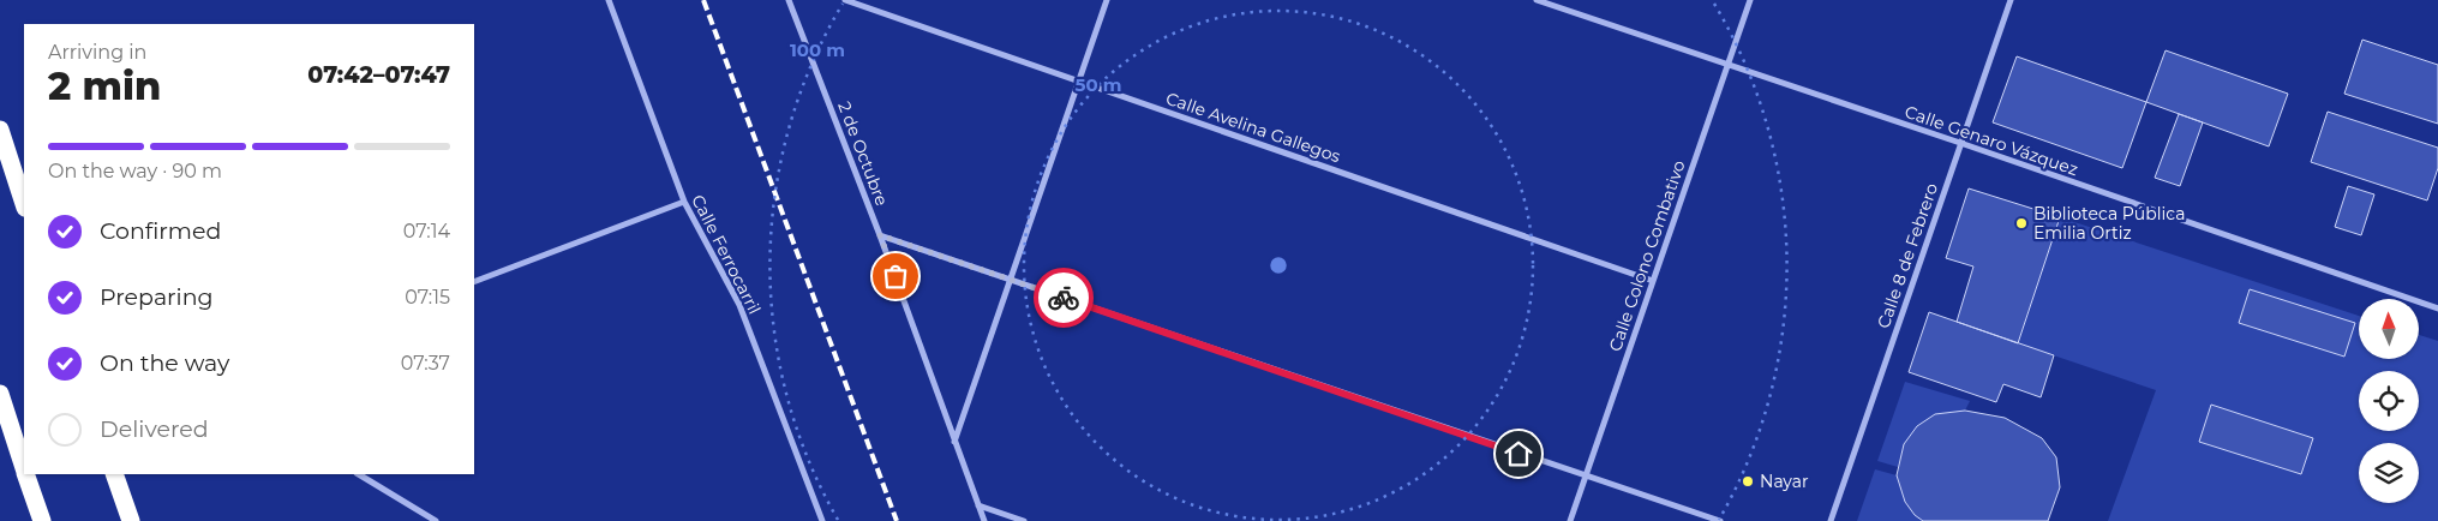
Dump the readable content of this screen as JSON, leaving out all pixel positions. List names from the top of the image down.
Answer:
{
  "streets": {
    "street": [
      "Calle Avelina Gallegos",
      "Calle Genaro Vázquez",
      "2 de Octubre",
      "Calle Ferrocarril",
      "Calle Colono Combativo",
      "Calle 8 de Febrero"
    ]
  },
  "crossings": [
    ["Calle Avelina Gallegos", "Calle Colono Combativo"],
    ["Calle Genaro Vázquez", "Calle Colono Combativo"],
    ["Calle Genaro Vázquez", "Calle 8 de Febrero"]
  ],
  "places": ["Biblioteca Pública Emilia Ortiz", "Nayar"],
  "north": "top",
  "page": {
    "heading": ["2 min", "Arriving in", "07:42–07:47"],
    "bar": "On the way · 90 m",
    "list": [
      ["Confirmed", "07:14"],
      ["Preparing", "07:15"],
      ["On the way", "07:37"],
      "Delivered"
    ]
  },
  "rings": ["100 m", "50 m"]
}
